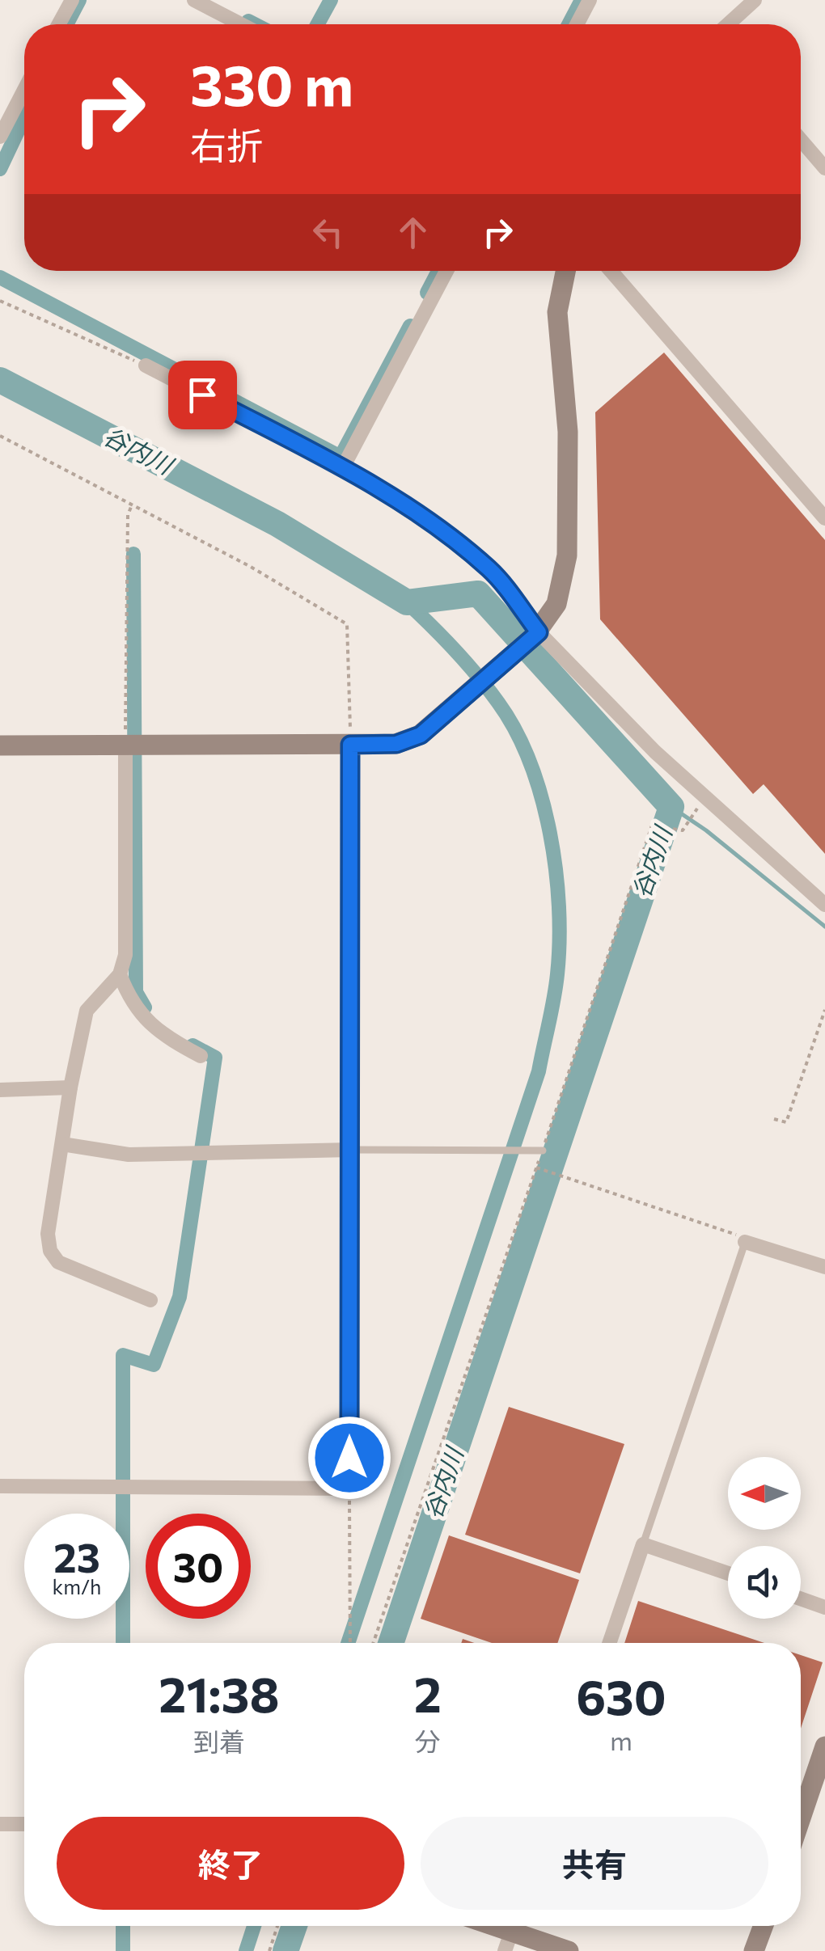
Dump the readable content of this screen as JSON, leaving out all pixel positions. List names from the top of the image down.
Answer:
{
  "water": ["谷内川"],
  "north": "left",
  "page": {
    "turn": ["330 m", "右折"],
    "speed": "23 km/h",
    "limit": "30",
    "eta": [
      "21:38",
      "到着",
      "2",
      "分",
      "630",
      "m"
    ],
    "buttons": ["終了", "共有"]
  }
}
